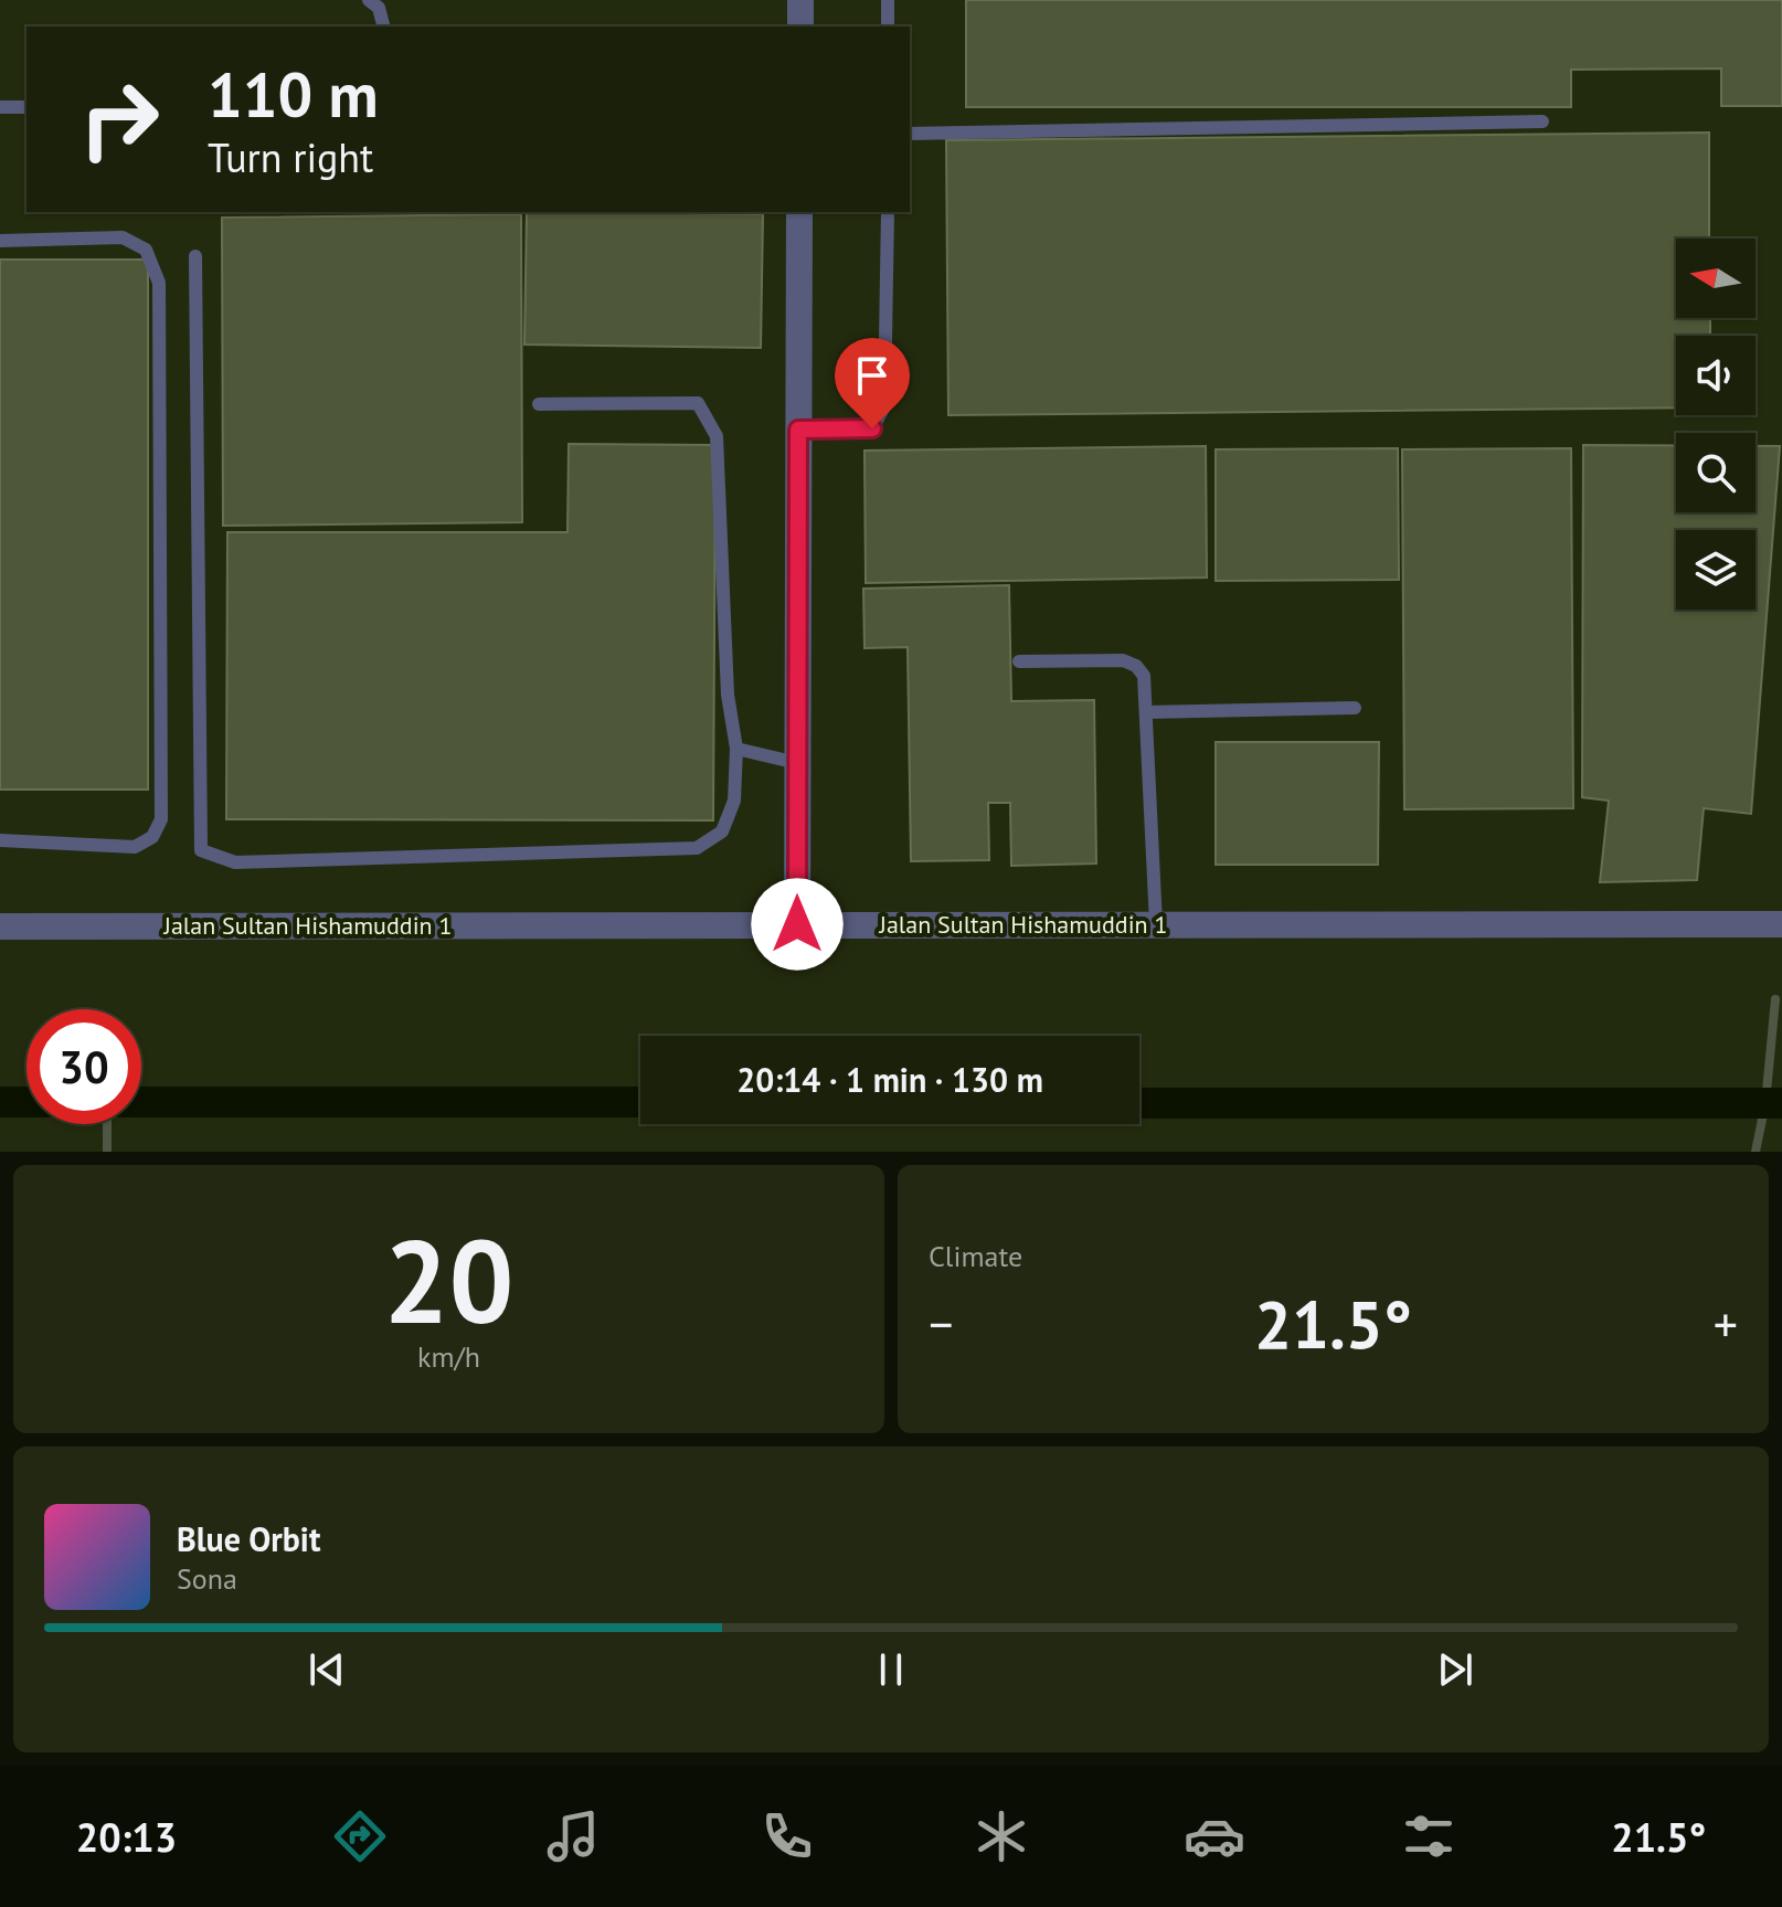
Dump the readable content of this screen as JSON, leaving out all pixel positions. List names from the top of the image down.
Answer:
{
  "streets": {
    "street": ["Jalan Sultan Hishamuddin 1"]
  },
  "north": "left",
  "page": {
    "turn": ["110 m", "Turn right"],
    "limit": "30",
    "trip": "20:14 · 1 min · 130 m",
    "tile": [
      ["20", "km/h"],
      "Climate"
    ],
    "heat": ["−", "21.5°", "+"],
    "song": ["Blue Orbit", "Sona"],
    "tabs": ["20:13", "21.5°"]
  }
}
